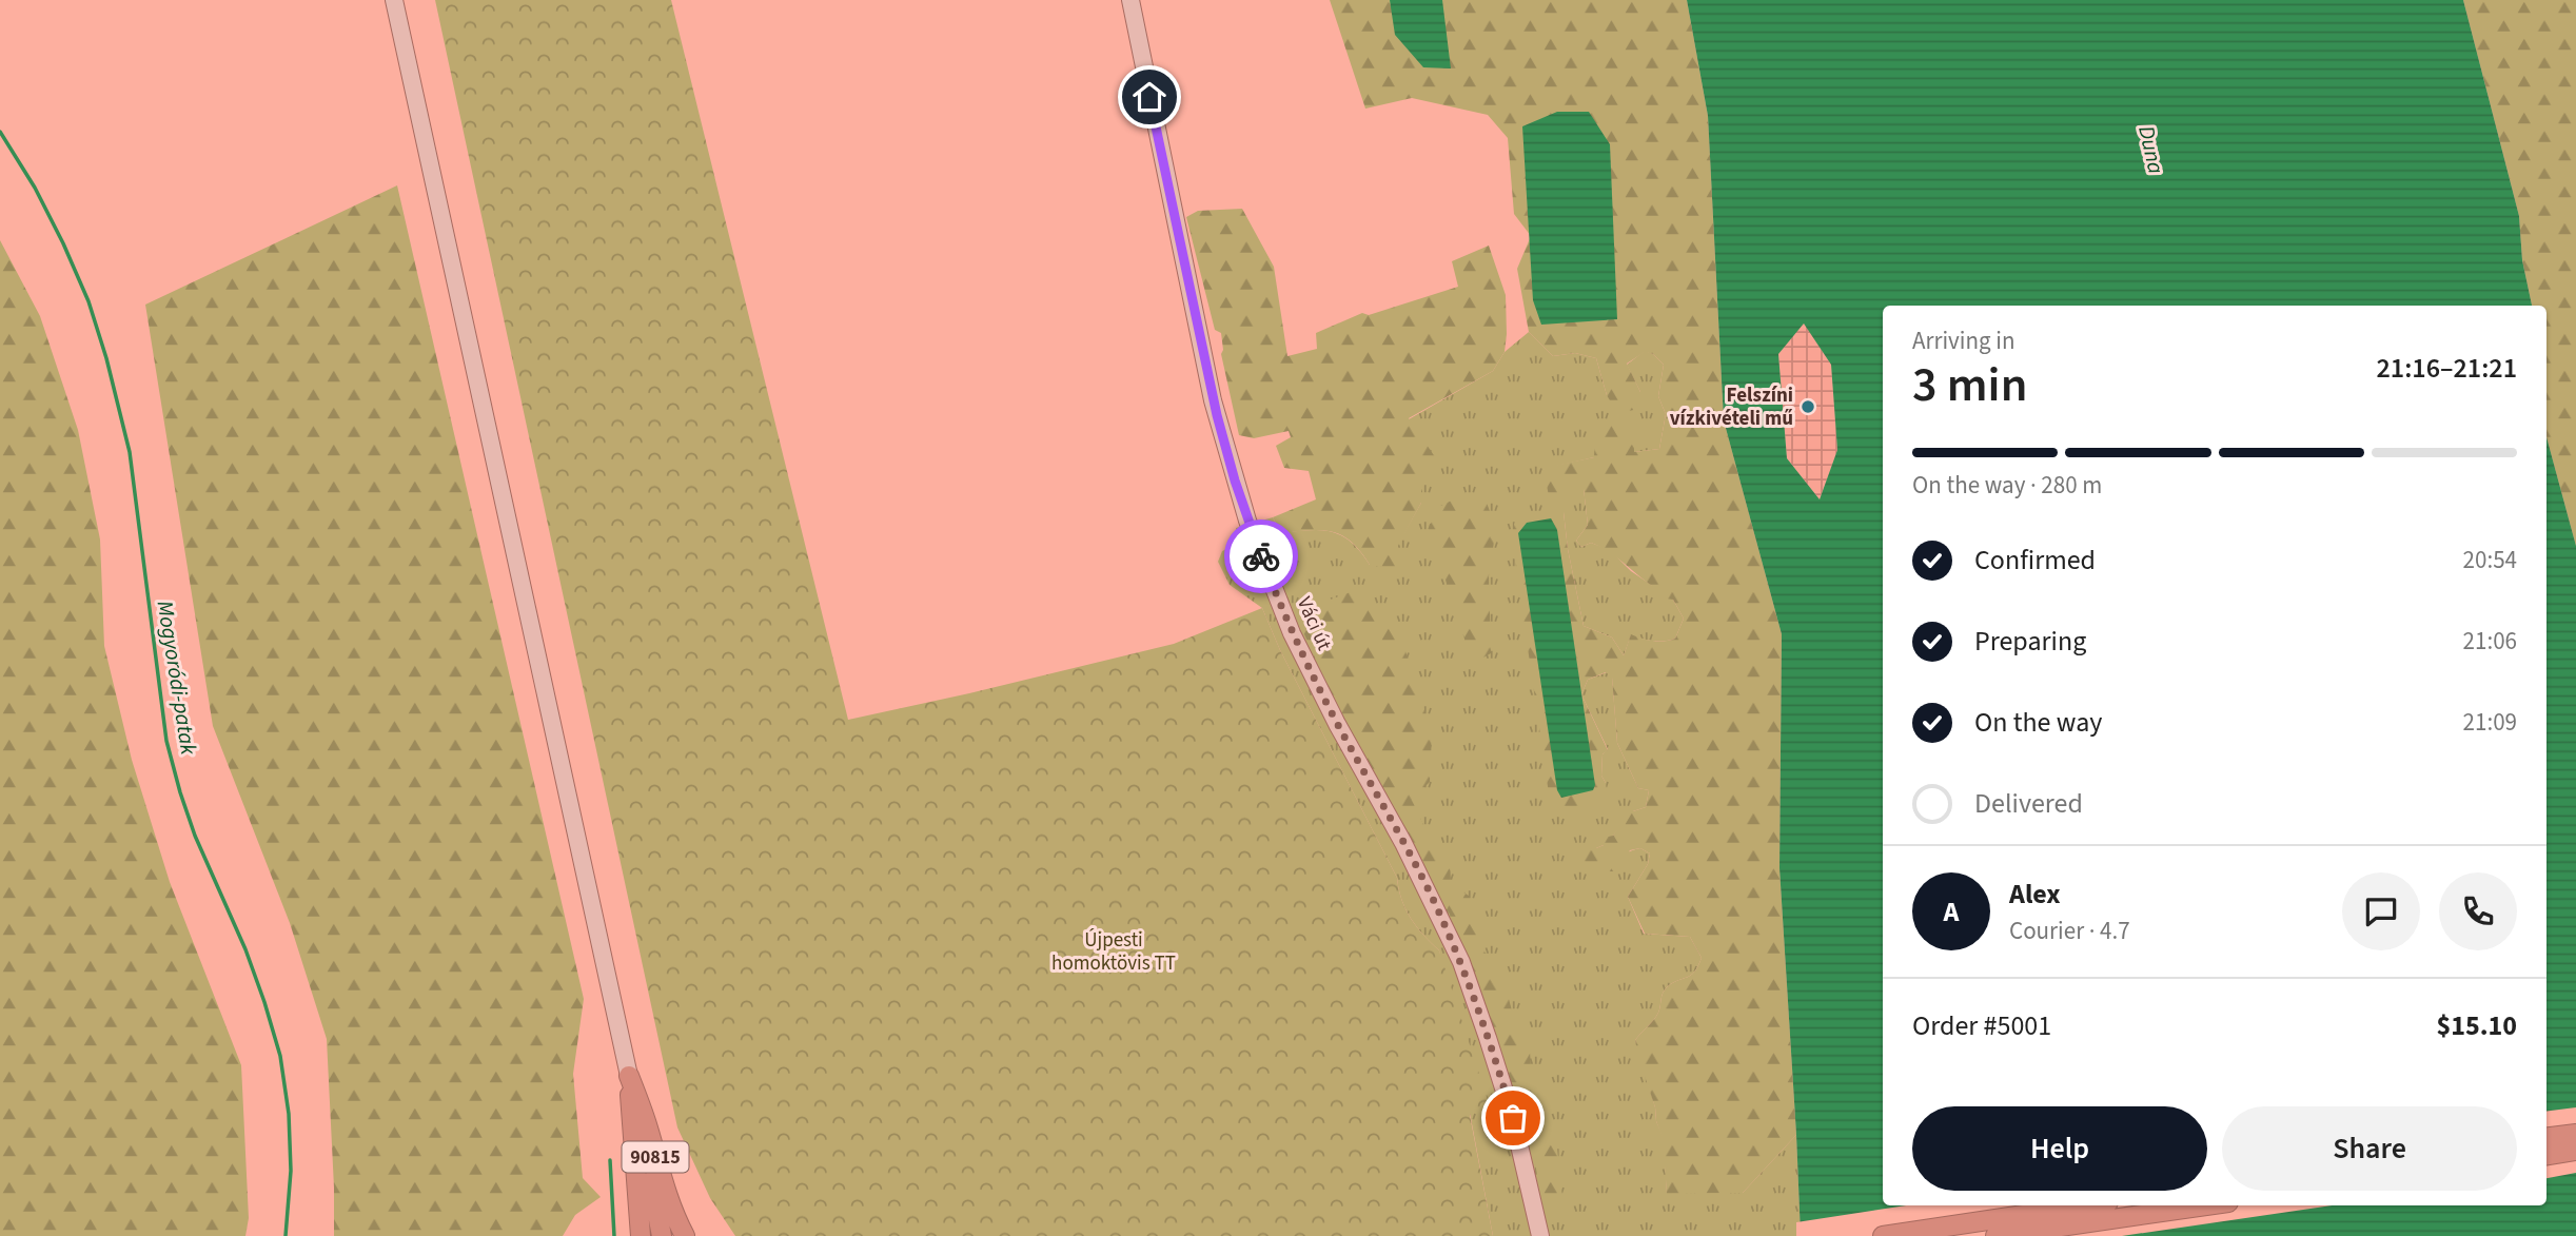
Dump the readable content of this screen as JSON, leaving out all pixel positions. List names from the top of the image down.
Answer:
{
  "streets": {
    "highway": ["90815"],
    "main road": ["Váci út"]
  },
  "water": ["Duna", "Mogyoródi-patak"],
  "parks": ["Újpesti homoktövis TT"],
  "places": ["Felszíni vízkivételi mű"],
  "page": {
    "heading": ["3 min", "Arriving in", "21:16–21:21"],
    "panel": [
      "Alex",
      "Courier · 4.7",
      "Order #5001",
      "$15.10"
    ],
    "bar": "On the way · 280 m",
    "list": [
      ["Confirmed", "20:54"],
      ["Preparing", "21:06"],
      ["On the way", "21:09"],
      "Delivered"
    ],
    "round": "A",
    "buttons": ["Help", "Share"]
  }
}
